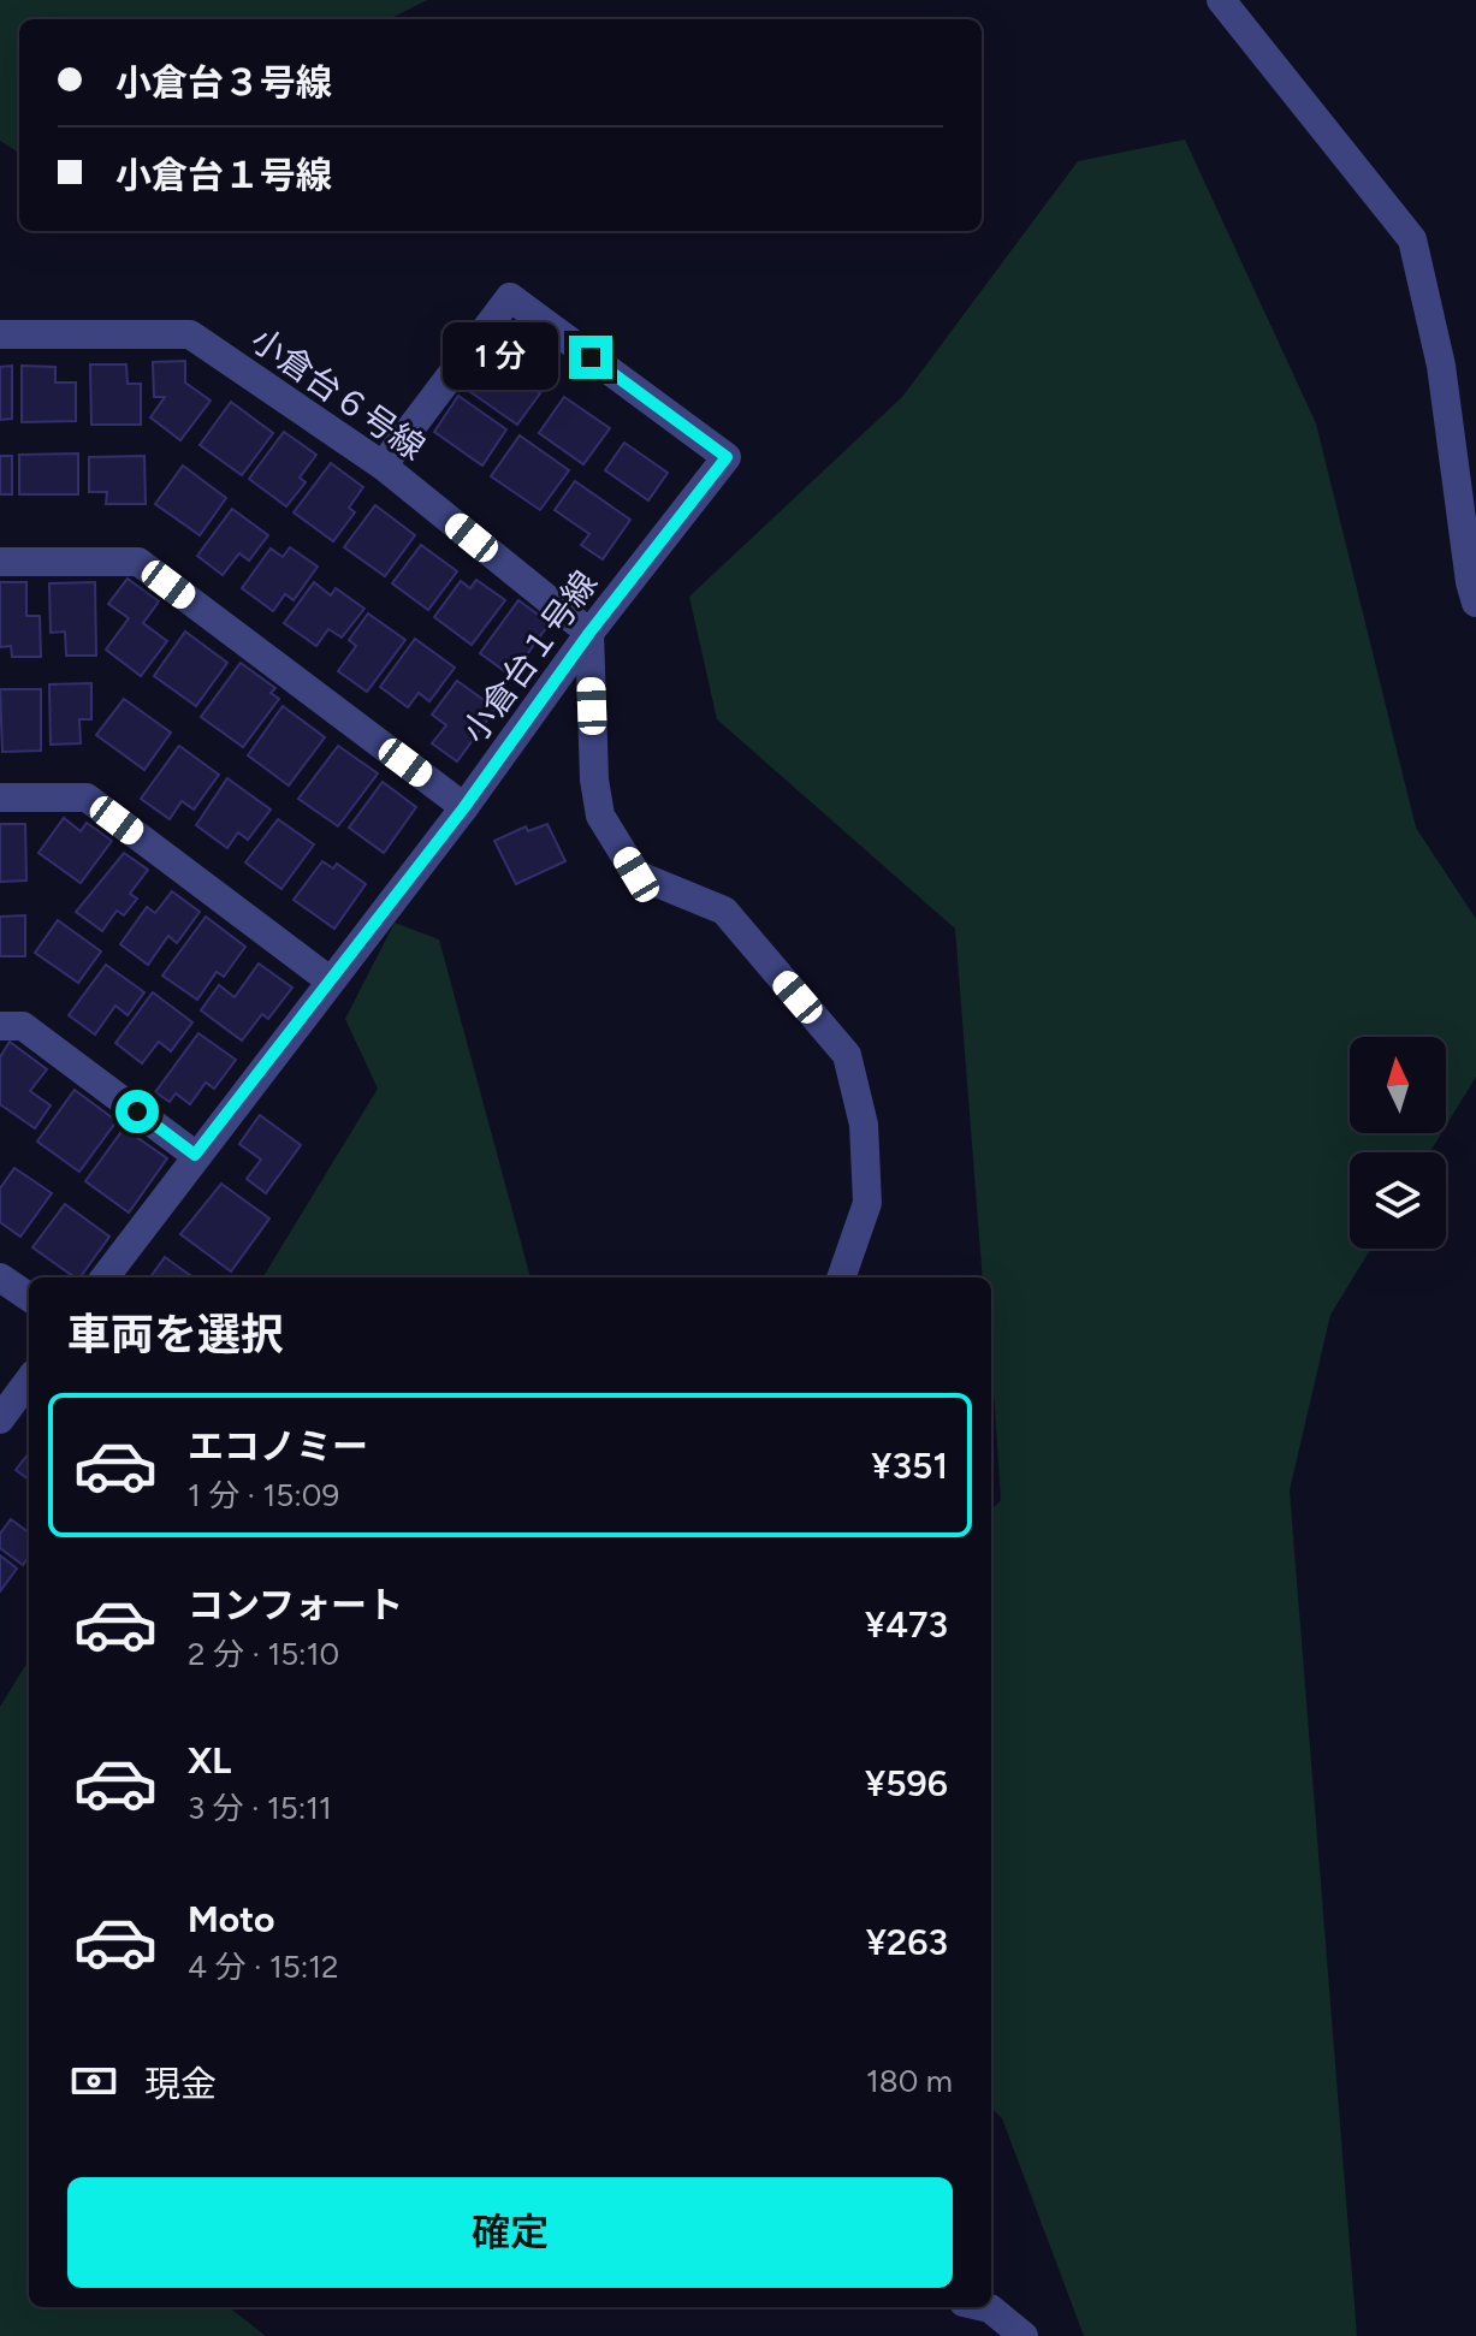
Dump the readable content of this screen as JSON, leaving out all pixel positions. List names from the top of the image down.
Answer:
{
  "streets": {
    "street": ["小倉台６号線", "小倉台１号線"]
  },
  "crossings": [
    ["小倉台６号線", "小倉台１号線"]
  ],
  "north": "top",
  "page": {
    "banner": ["小倉台３号線", "小倉台１号線"],
    "bubble": "1 分",
    "heading": "車両を選択",
    "list": [
      {
        "name": "エコノミー",
        "note": "1 分 · 15:09",
        "value": "¥351"
      },
      {
        "name": "コンフォート",
        "note": "2 分 · 15:10",
        "value": "¥473"
      },
      {
        "name": "XL",
        "note": "3 分 · 15:11",
        "value": "¥596"
      },
      {
        "name": "Moto",
        "note": "4 分 · 15:12",
        "value": "¥263"
      }
    ],
    "pay": ["現金", "180 m"],
    "buttons": "確定"
  }
}
